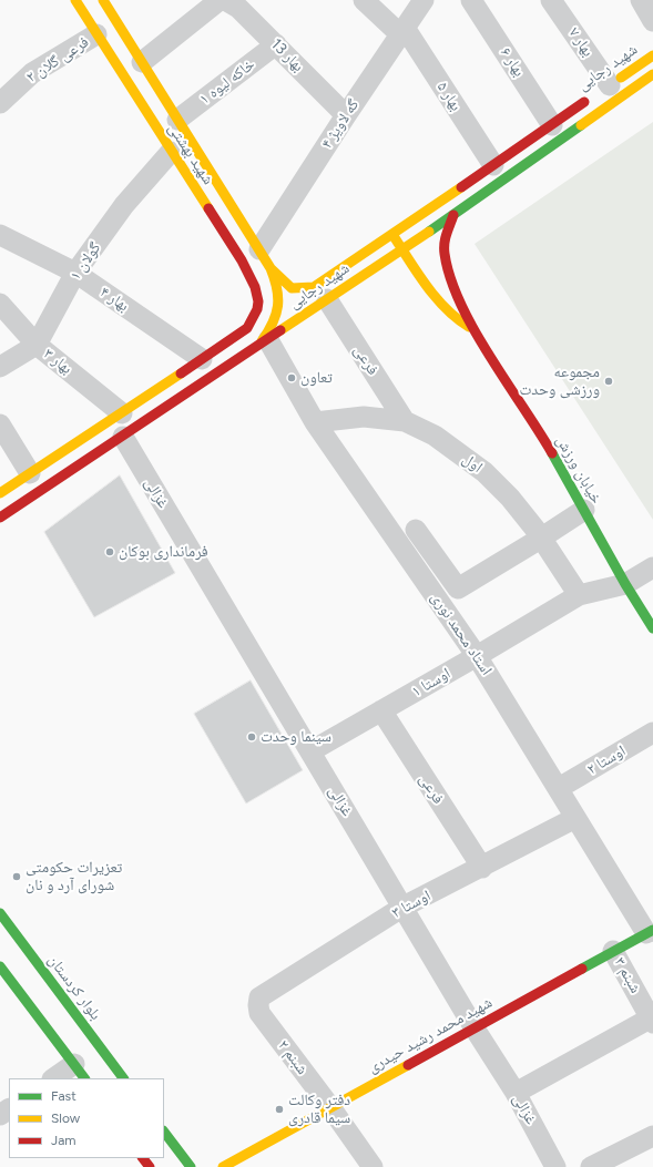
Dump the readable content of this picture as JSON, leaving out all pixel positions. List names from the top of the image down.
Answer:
{
  "streets": {
    "main road": [
      "شهید رجایی",
      "شهید بهشتی",
      "خیابان ورزش",
      "بلوار کردستان",
      "شهید محمد رشید حیدری"
    ],
    "street": [
      "بهار ۷",
      "بهار 13",
      "فرعی گلان ۲",
      "بهار ۶",
      "خاکه لیوه ۱",
      "بهار ۵",
      "گه لاویژ ۴",
      "گولان ۱",
      "بهار ۴",
      "فرعی",
      "بهار ۳",
      "اول",
      "غزالی",
      "استاد محمد نوری",
      "اوستا ۱",
      "اوستا ۲",
      "اوستا ۳",
      "شبنم ۳",
      "شبنم ۲"
    ]
  },
  "crossings": [
    ["بهار ۷", "شهید رجایی"],
    ["بهار 13", "خاکه لیوه ۱"],
    ["بهار 13", "گه لاویژ ۴"],
    ["فرعی گلان ۲", "شهید بهشتی"],
    ["بهار ۶", "شهید رجایی"],
    ["شهید رجایی", "بهار ۵"],
    ["شهید رجایی", "شهید بهشتی"],
    ["شهید رجایی", "فرعی"],
    ["شهید رجایی", "خیابان ورزش"],
    ["شهید رجایی", "غزالی"],
    ["شهید رجایی", "استاد محمد نوری"],
    ["خاکه لیوه ۱", "شهید بهشتی"],
    ["بهار ۵", "گه لاویژ ۴"],
    ["گه لاویژ ۴", "شهید بهشتی"],
    ["شهید بهشتی", "گولان ۱"],
    ["شهید بهشتی", "بهار ۴"],
    ["گولان ۱", "بهار ۴"],
    ["گولان ۱", "بهار ۳"],
    ["فرعی", "اول"],
    ["فرعی", "اوستا ۱"],
    ["فرعی", "اوستا ۳"],
    ["اول", "استاد محمد نوری"],
    ["اول", "اوستا ۱"],
    ["خیابان ورزش", "اوستا ۱"],
    ["غزالی", "اوستا ۱"],
    ["غزالی", "اوستا ۳"],
    ["غزالی", "شهید محمد رشید حیدری"],
    ["استاد محمد نوری", "اوستا ۱"],
    ["استاد محمد نوری", "اوستا ۲"],
    ["استاد محمد نوری", "اوستا ۳"],
    ["استاد محمد نوری", "شهید محمد رشید حیدری"],
    ["اوستا ۳", "شبنم ۲"],
    ["شبنم ۳", "شهید محمد رشید حیدری"],
    ["شهید محمد رشید حیدری", "شبنم ۲"]
  ],
  "places": [
    "تعاون",
    "مجموعه ورزشی وحدت",
    "فرمانداری بوکان",
    "سینما وحدت",
    "تعزیرات حکومتی شورای آرد و نان",
    "دفتر وکالت سیما قادری"
  ],
  "legend": ["Fast", "Slow", "Jam"]
}
